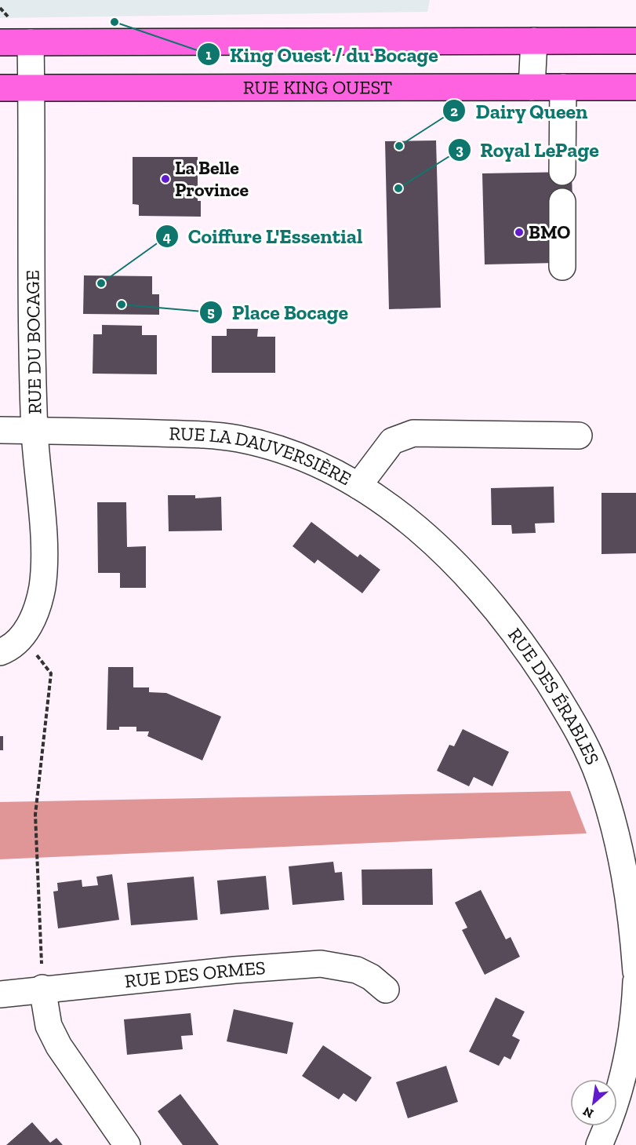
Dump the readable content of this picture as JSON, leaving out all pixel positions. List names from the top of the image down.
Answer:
{
  "streets": {
    "main road": ["RUE KING OUEST"],
    "street": [
      "RUE DU BOCAGE",
      "RUE LA DAUVERSIÈRE",
      "RUE DES ÉRABLES",
      "RUE DES ORMES"
    ]
  },
  "crossings": [
    ["RUE KING OUEST", "RUE DU BOCAGE"],
    ["RUE DU BOCAGE", "RUE LA DAUVERSIÈRE"],
    ["RUE LA DAUVERSIÈRE", "RUE DES ÉRABLES"]
  ],
  "places": [
    "King Ouest / du Bocage",
    "Dairy Queen",
    "La Belle Province",
    "Royal LePage",
    "BMO",
    "Coiffure L'Essential",
    "Place Bocage"
  ],
  "north": "bottom left"
}
